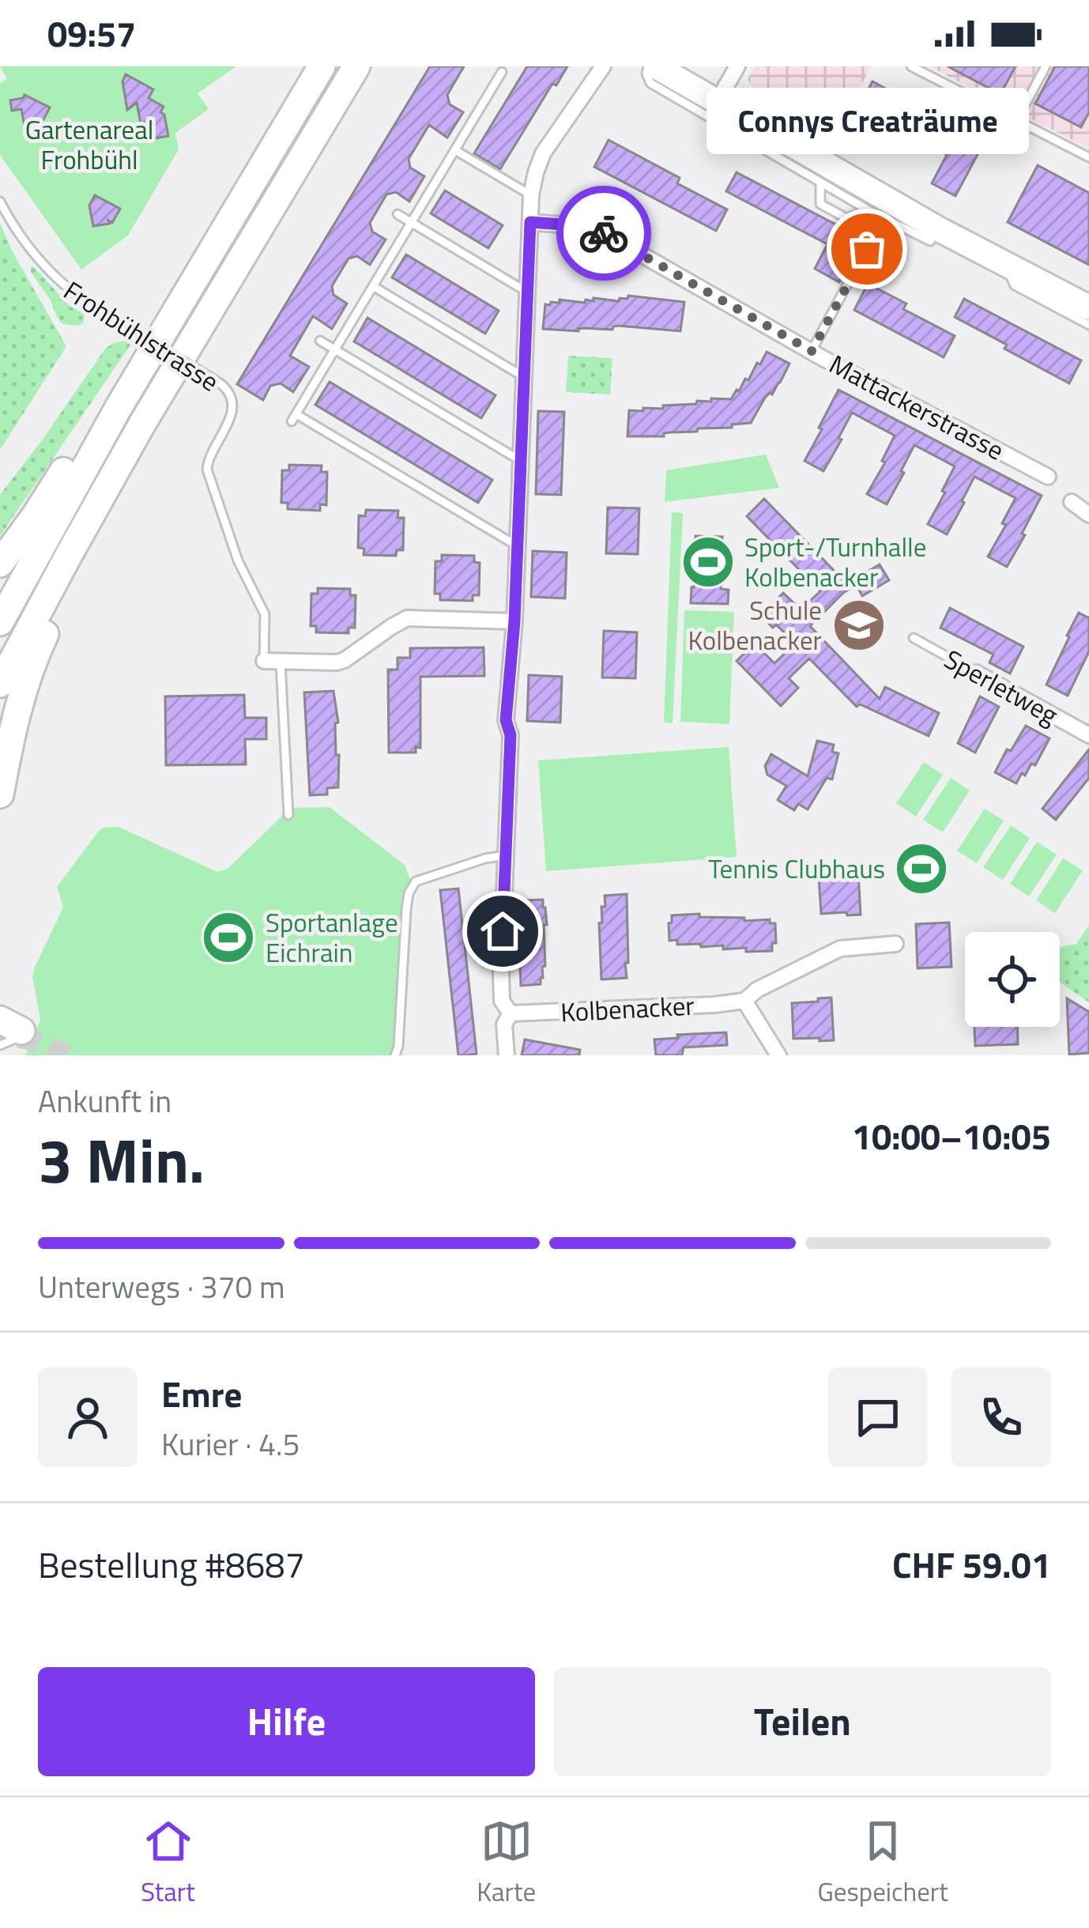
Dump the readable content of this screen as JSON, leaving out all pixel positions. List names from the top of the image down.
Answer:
{
  "streets": {
    "street": [
      "Frohbühlstrasse",
      "Mattackerstrasse",
      "Sperletweg",
      "Kolbenacker"
    ]
  },
  "parks": ["Gartenareal Frohbühl"],
  "places": {
    "other": ["Connys Creaträume"],
    "sports": ["Sport-/Turnhalle Kolbenacker", "Tennis Clubhaus", "Sportanlage Eichrain"],
    "school or university": ["Schule Kolbenacker"]
  },
  "page": {
    "status": "09:57",
    "bubble": "Connys Creaträume",
    "heading": ["3 Min.", "Ankunft in", "10:00–10:05"],
    "panel": [
      "Emre",
      "Kurier · 4.5",
      "Bestellung #8687",
      "CHF 59.01"
    ],
    "bar": "Unterwegs · 370 m",
    "buttons": ["Hilfe", "Teilen"],
    "tabs": ["Start", "Karte", "Gespeichert"]
  }
}
